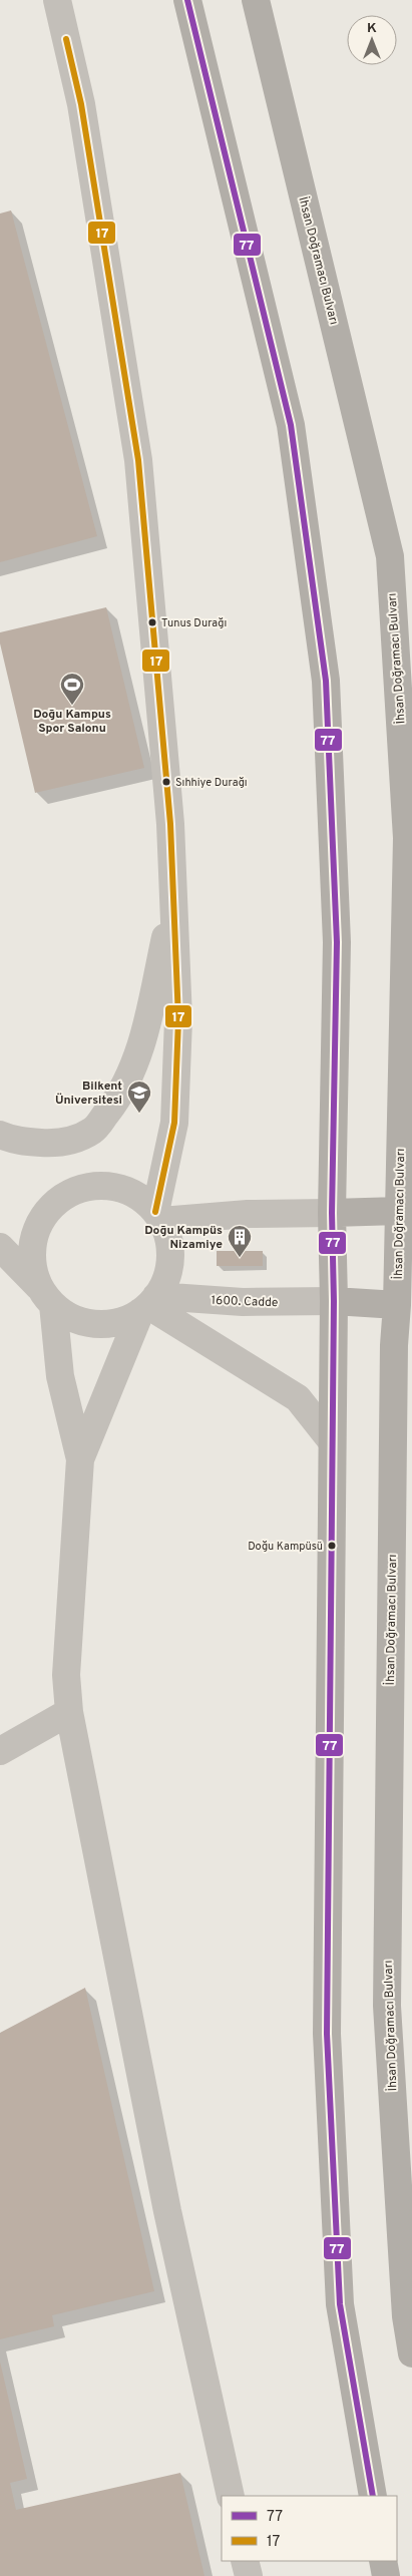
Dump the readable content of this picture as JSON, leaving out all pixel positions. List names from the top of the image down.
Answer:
{
  "streets": {
    "main road": ["İhsan Doğramacı Bulvarı"],
    "street": ["1600. Cadde"]
  },
  "places": {
    "other": ["Tunus Durağı", "Sıhhiye Durağı", "Doğu Kampüsü"],
    "sports": ["Doğu Kampus Spor Salonu"],
    "school or university": ["Bilkent Üniversitesi"],
    "building": ["Doğu Kampüs Nizamiye"]
  },
  "lines": ["transit line 77", "transit line 17"],
  "legend": ["77", "17"],
  "north": "top"
}
